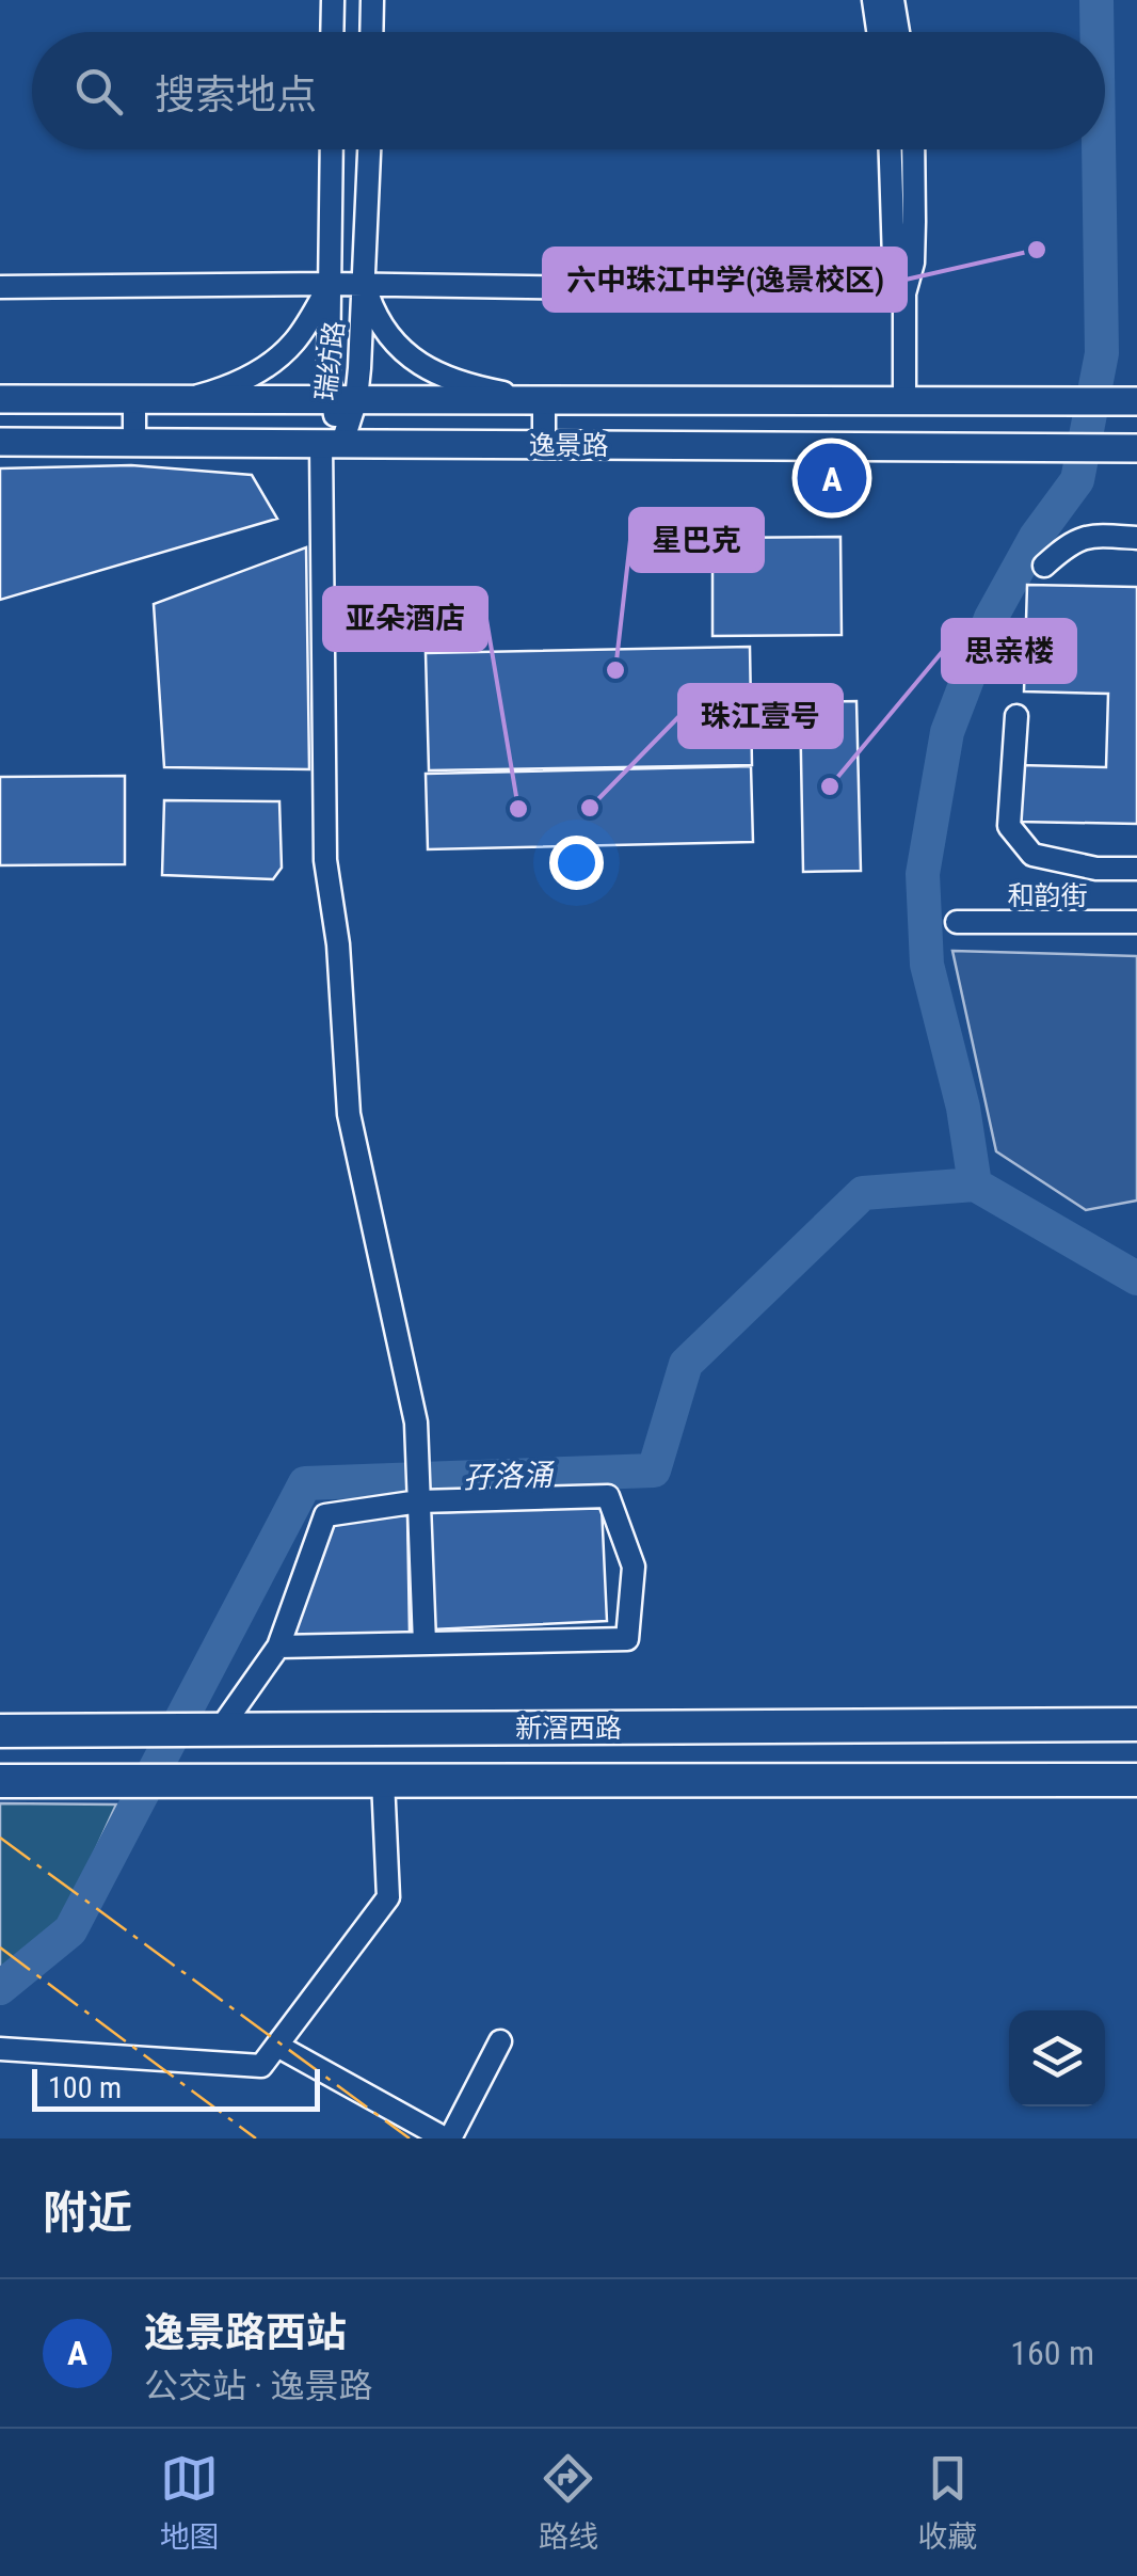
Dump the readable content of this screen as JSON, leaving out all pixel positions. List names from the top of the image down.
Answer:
{
  "streets": {
    "highway": ["新滘西路"],
    "main road": ["逸景路"],
    "street": ["瑞纺路", "和韵街"]
  },
  "crossings": [
    ["瑞纺路", "逸景路"]
  ],
  "water": ["孖洛涌"],
  "places": [
    "六中珠江中学(逸景校区)",
    "星巴克",
    "思亲楼",
    "珠江壹号",
    "亚朵酒店"
  ],
  "scale_bar": "100 m",
  "page": {
    "search": "搜索地点",
    "pins": "A",
    "scale": "100 m",
    "heading": "附近",
    "list": [
      {
        "mark": "A",
        "name": "逸景路西站",
        "note": "公交站 · 逸景路",
        "value": "160 m"
      }
    ],
    "nav": ["地图", "路线", "收藏"]
  }
}
